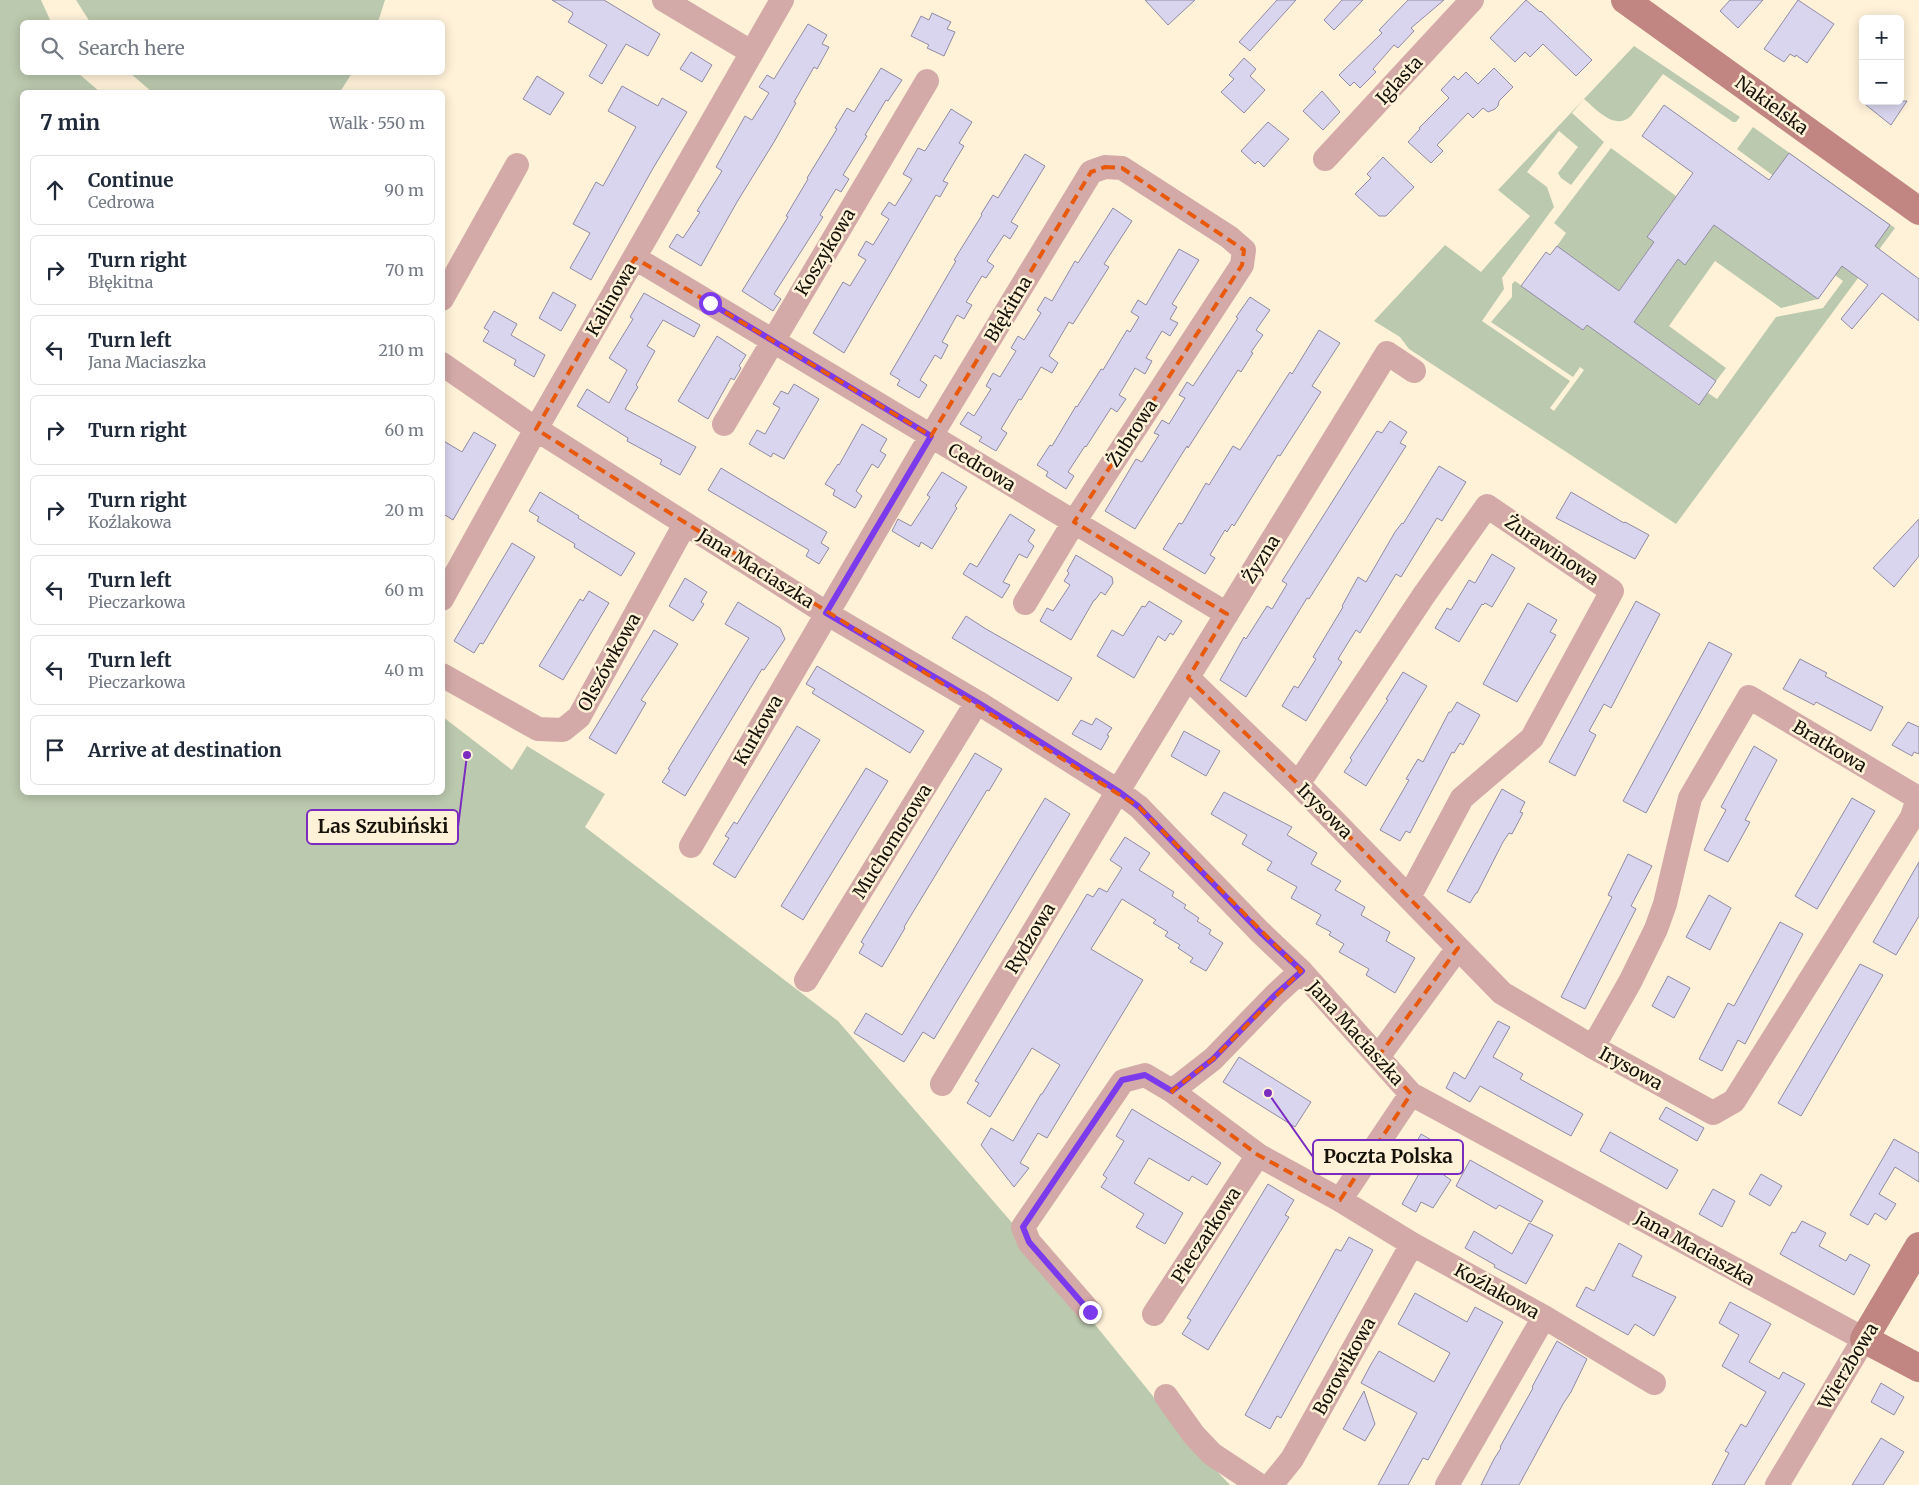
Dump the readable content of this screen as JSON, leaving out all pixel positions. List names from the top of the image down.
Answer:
{
  "streets": {
    "main road": ["Nakielska", "Jana Maciaszka", "Wierzbowa"],
    "street": [
      "Iglasta",
      "Koszykowa",
      "Kalinowa",
      "Błękitna",
      "Żubrowa",
      "Cedrowa",
      "Żurawinowa",
      "Żyzna",
      "Olszówkowa",
      "Kurkowa",
      "Bratkowa",
      "Irysowa",
      "Muchomorowa",
      "Rydzowa",
      "Pieczarkowa",
      "Koźlakowa",
      "Borowikowa"
    ]
  },
  "crossings": [
    ["Koszykowa", "Cedrowa"],
    ["Kalinowa", "Cedrowa"],
    ["Kalinowa", "Jana Maciaszka"],
    ["Błękitna", "Żubrowa"],
    ["Błękitna", "Cedrowa"],
    ["Błękitna", "Jana Maciaszka"],
    ["Błękitna", "Kurkowa"],
    ["Żubrowa", "Cedrowa"],
    ["Cedrowa", "Żyzna"],
    ["Żurawinowa", "Irysowa"],
    ["Żyzna", "Jana Maciaszka"],
    ["Żyzna", "Irysowa"],
    ["Żyzna", "Rydzowa"],
    ["Jana Maciaszka", "Olszówkowa"],
    ["Jana Maciaszka", "Kurkowa"],
    ["Jana Maciaszka", "Muchomorowa"],
    ["Jana Maciaszka", "Rydzowa"],
    ["Jana Maciaszka", "Wierzbowa"],
    ["Bratkowa", "Irysowa"],
    ["Pieczarkowa", "Koźlakowa"],
    ["Koźlakowa", "Borowikowa"]
  ],
  "places": ["Las Szubiński", "Poczta Polska"],
  "page": {
    "map_buttons": ["+", "−"],
    "search": "Search here",
    "heading": ["7 min", "Walk · 550 m"],
    "list": [
      ["Continue", "Cedrowa", "90 m"],
      ["Turn right", "Błękitna", "70 m"],
      ["Turn left", "Jana Maciaszka", "210 m"],
      ["Turn right", "60 m"],
      ["Turn right", "Koźlakowa", "20 m"],
      ["Turn left", "Pieczarkowa", "60 m"],
      ["Turn left", "Pieczarkowa", "40 m"],
      "Arrive at destination"
    ]
  }
}
